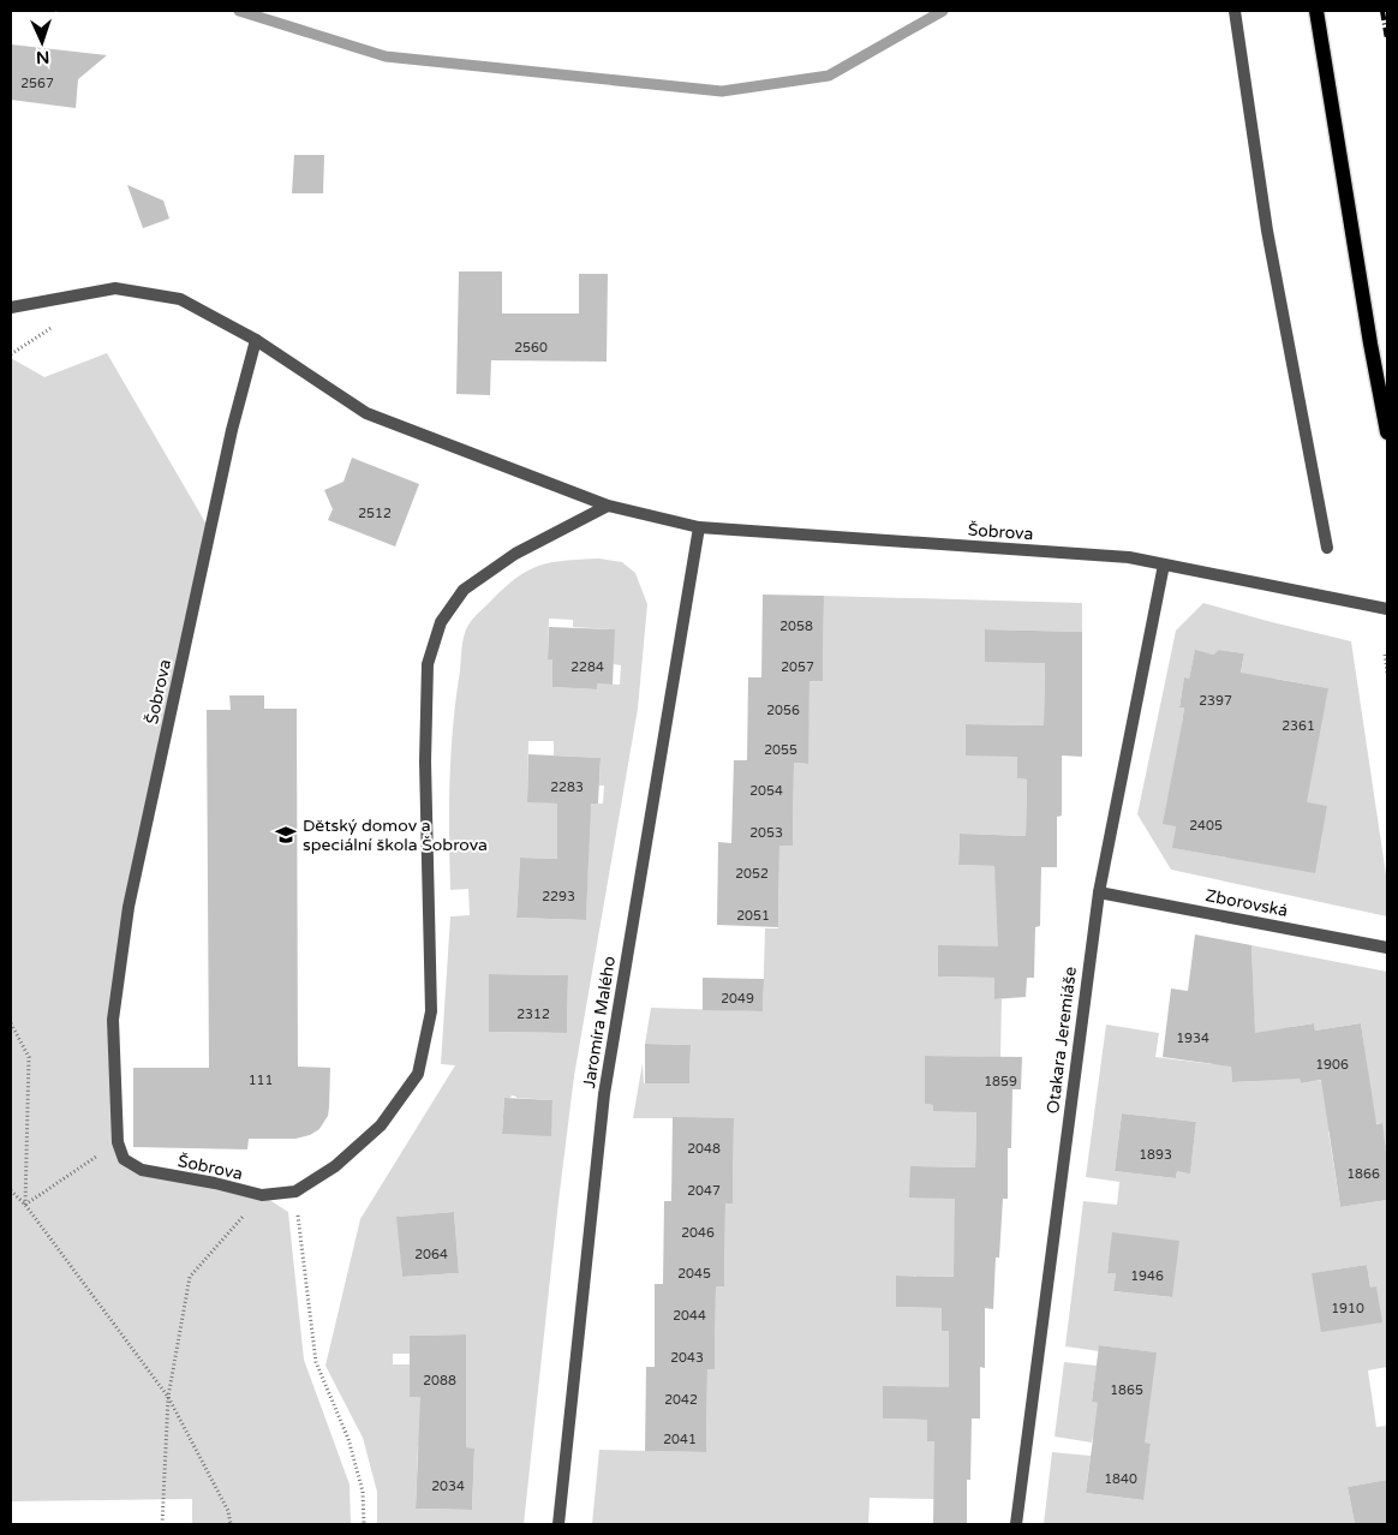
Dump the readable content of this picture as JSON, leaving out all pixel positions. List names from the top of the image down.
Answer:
{
  "streets": {
    "street": [
      "Šobrova",
      "Zborovská",
      "Jaromíra Malého",
      "Otakara Jeremiáše"
    ]
  },
  "crossings": [
    ["Šobrova", "Jaromíra Malého"],
    ["Šobrova", "Otakara Jeremiáše"],
    ["Zborovská", "Otakara Jeremiáše"]
  ],
  "places": {
    "school or university": ["Dětský domov a speciální škola Šobrova"]
  },
  "house_numbers": [
    "2567",
    "2560",
    "2512",
    "2058",
    "2284",
    "2057",
    "2397",
    "2056",
    "2361",
    "2055",
    "2283",
    "2054",
    "2405",
    "2053",
    "2052",
    "2293",
    "2051",
    "2049",
    "2312",
    "1934",
    "1906",
    "111",
    "1859",
    "2048",
    "1893",
    "1866",
    "2047",
    "2046",
    "2064",
    "2045",
    "1946",
    "1910",
    "2044",
    "2043",
    "2088",
    "1865",
    "2042",
    "2041",
    "1840",
    "2034"
  ],
  "north": "bottom"
}
